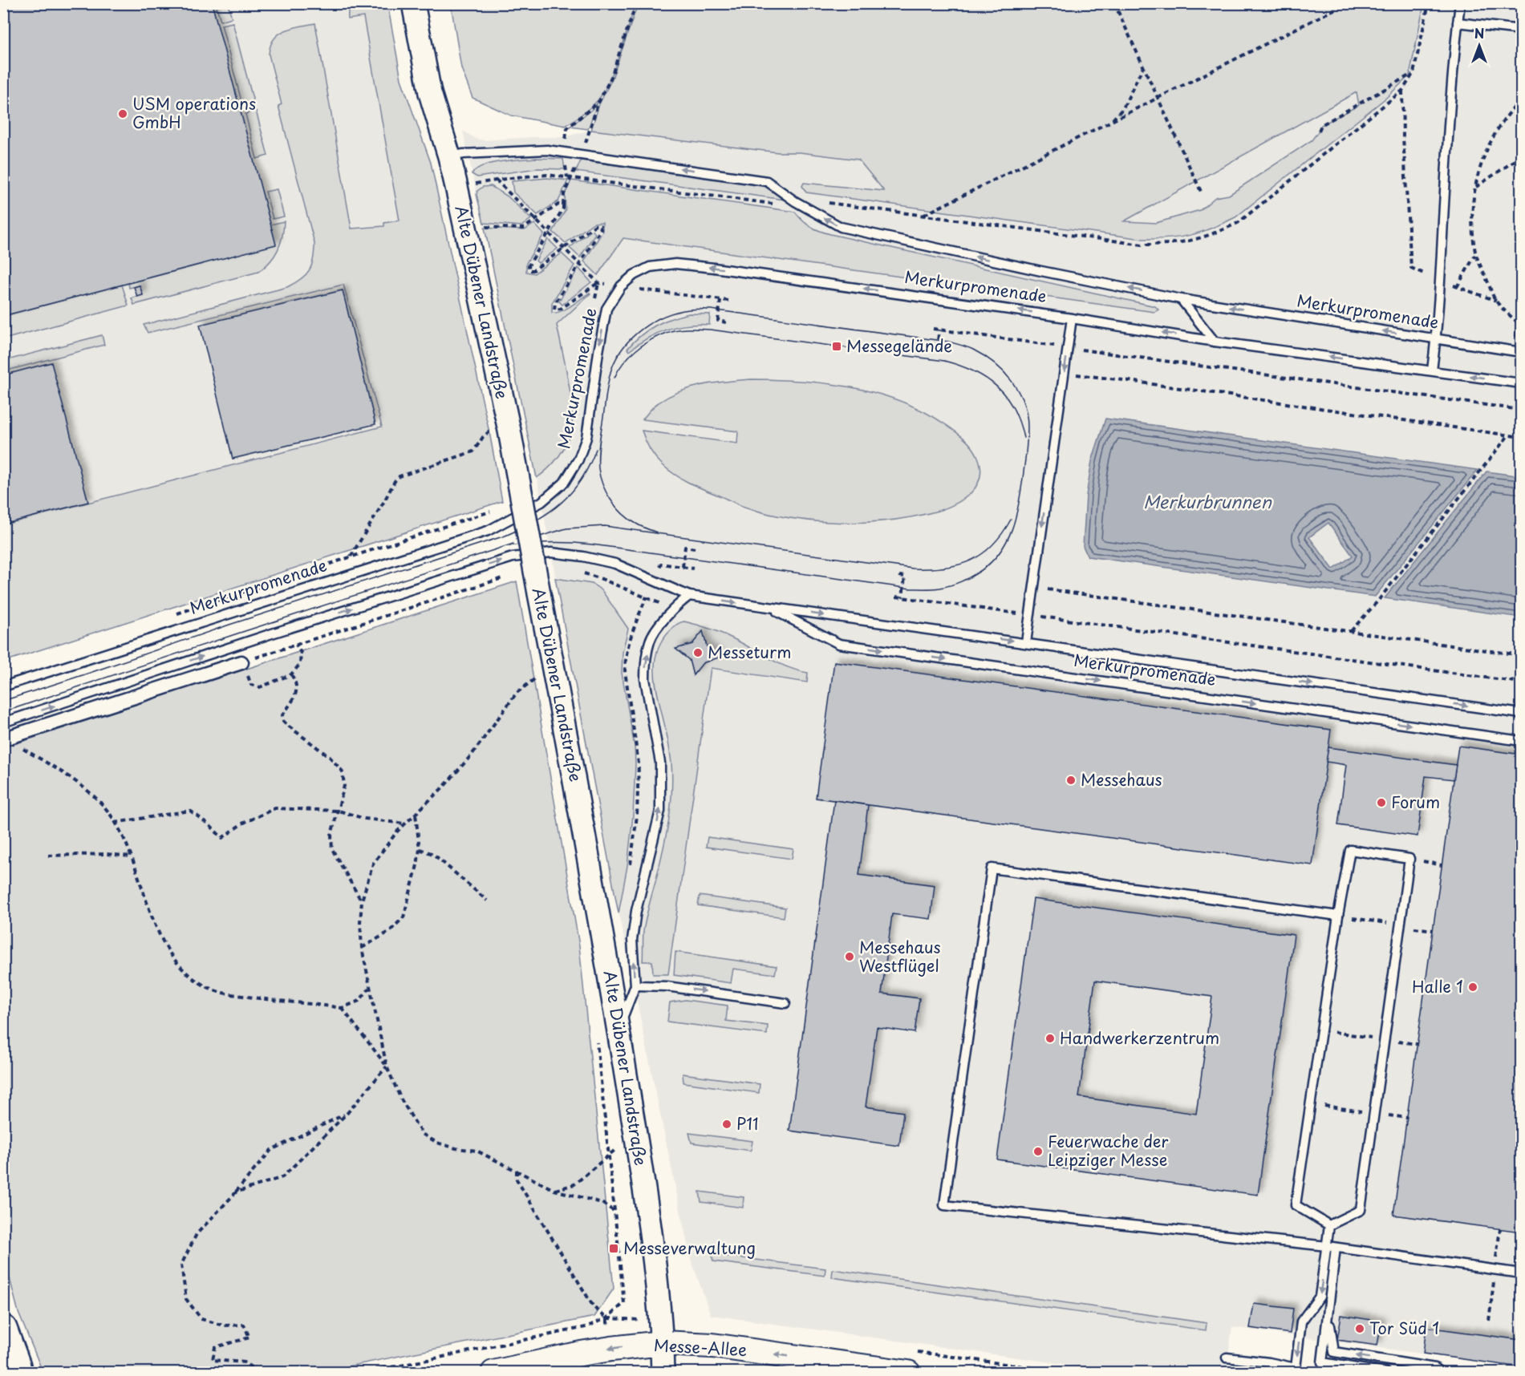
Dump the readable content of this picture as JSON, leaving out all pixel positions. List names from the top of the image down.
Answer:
{
  "streets": {
    "main road": ["Messe-Allee"],
    "street": ["Alte Dübener Landstraße"],
    "lane": ["Merkurpromenade"]
  },
  "crossings": [
    ["Merkurpromenade", "Alte Dübener Landstraße"],
    ["Alte Dübener Landstraße", "Messe-Allee"]
  ],
  "one_way": ["Messe-Allee"],
  "water": ["Merkurbrunnen"],
  "places": {
    "other": [
      "USM operations GmbH",
      "Messeturm",
      "Messehaus",
      "Forum",
      "Messehaus Westflügel",
      "Halle 1",
      "Handwerkerzentrum",
      "P11",
      "Feuerwache der Leipziger Messe",
      "Tor Süd 1"
    ],
    "transit": ["Messegelände", "Messeverwaltung"]
  },
  "north": "top"
}
